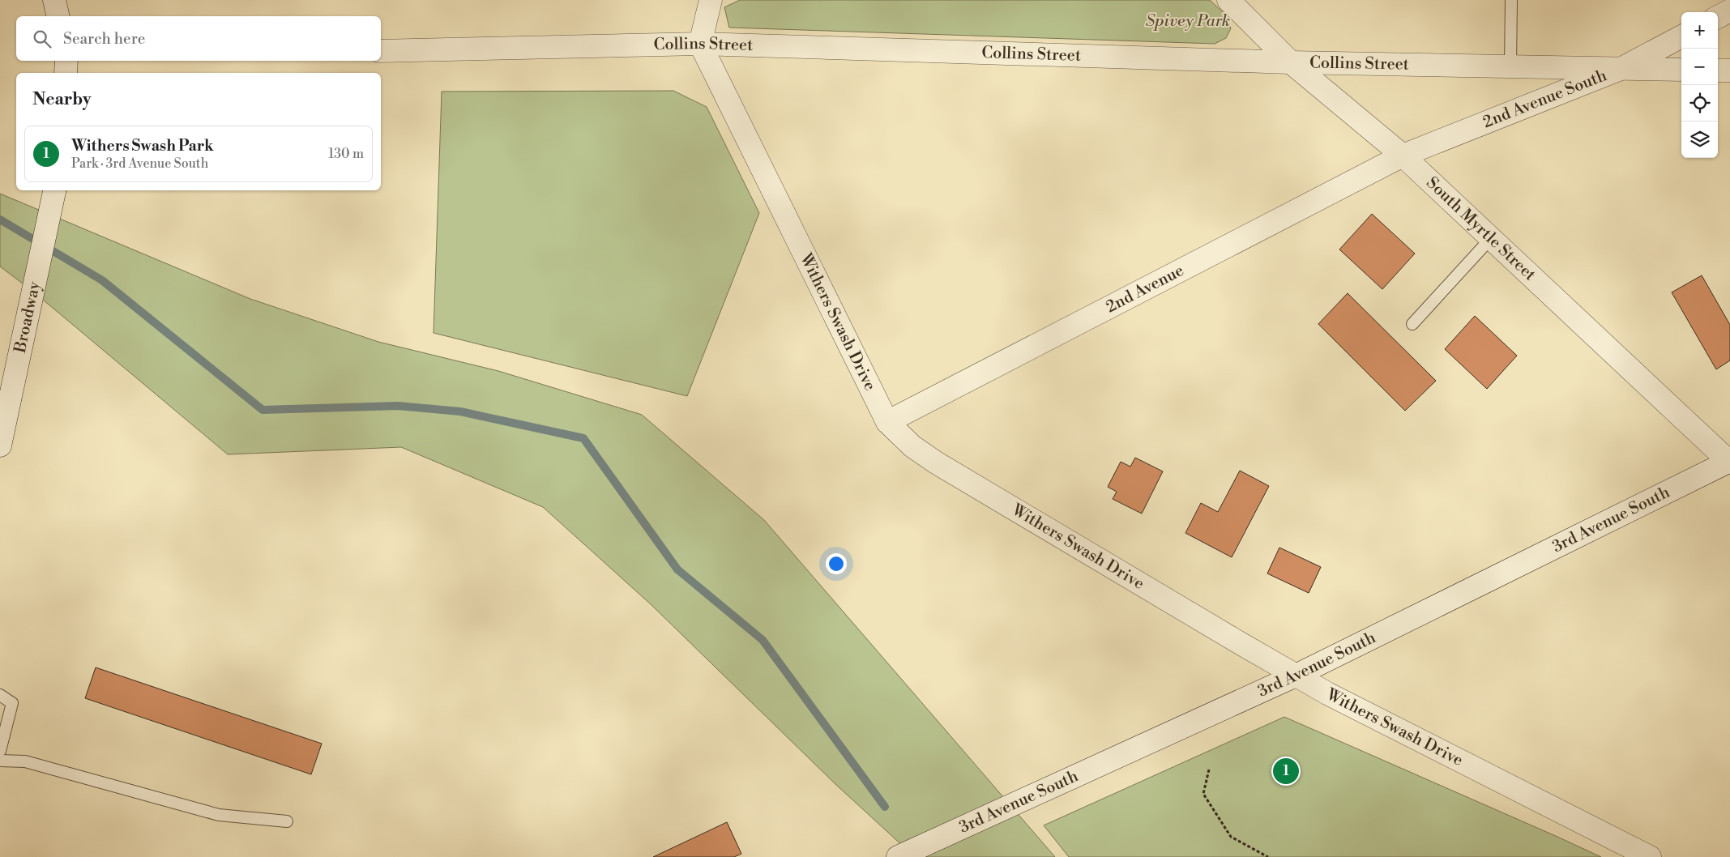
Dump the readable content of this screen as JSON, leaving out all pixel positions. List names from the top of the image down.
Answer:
{
  "streets": {
    "street": [
      "Collins Street",
      "2nd Avenue South",
      "South Myrtle Street",
      "2nd Avenue",
      "Broadway",
      "Withers Swash Drive",
      "3rd Avenue South"
    ]
  },
  "crossings": [
    ["Collins Street", "2nd Avenue South"],
    ["Collins Street", "South Myrtle Street"],
    ["Collins Street", "Withers Swash Drive"],
    ["2nd Avenue South", "South Myrtle Street"],
    ["2nd Avenue South", "2nd Avenue"],
    ["South Myrtle Street", "2nd Avenue"],
    ["South Myrtle Street", "3rd Avenue South"],
    ["2nd Avenue", "Withers Swash Drive"],
    ["Withers Swash Drive", "3rd Avenue South"]
  ],
  "parks": ["Spivey Park"],
  "page": {
    "map_buttons": ["+", "−"],
    "search": "Search here",
    "heading": "Nearby",
    "list": [
      {
        "mark": "1",
        "name": "Withers Swash Park",
        "note": "Park · 3rd Avenue South",
        "value": "130 m"
      }
    ],
    "pins": "1"
  }
}
